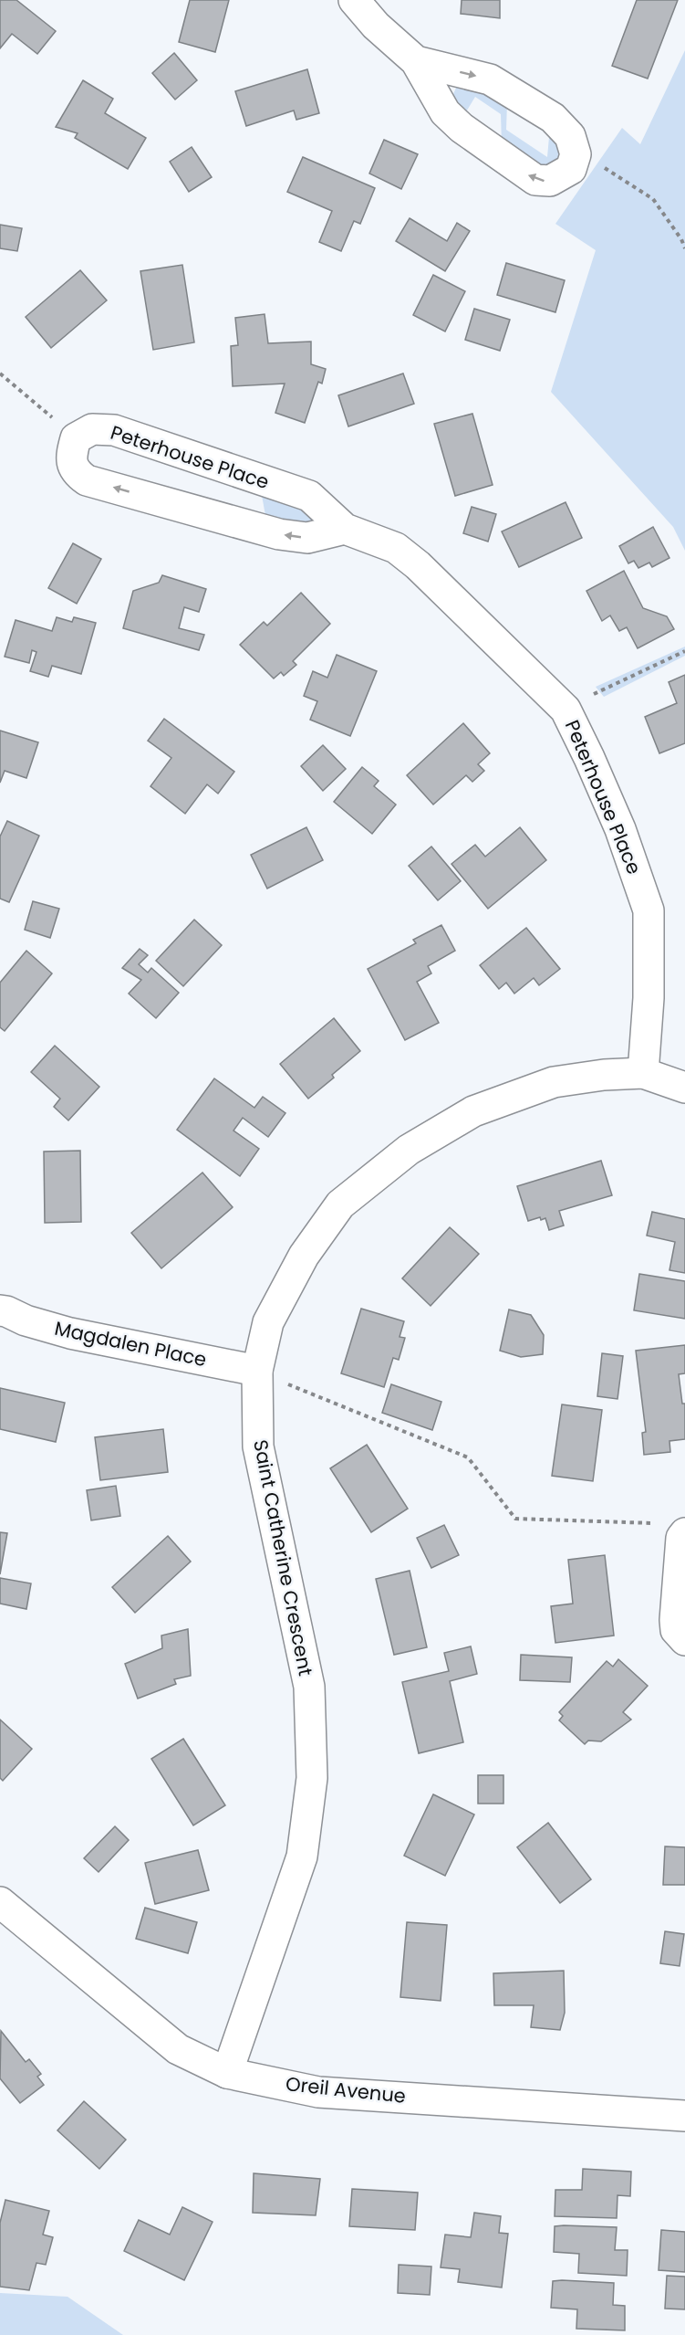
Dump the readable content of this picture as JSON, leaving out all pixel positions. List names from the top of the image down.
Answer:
{
  "streets": {
    "street": [
      "Peterhouse Place",
      "Magdalen Place",
      "Saint Catherine Crescent",
      "Oreil Avenue"
    ]
  },
  "crossings": [
    ["Peterhouse Place", "Saint Catherine Crescent"],
    ["Magdalen Place", "Saint Catherine Crescent"],
    ["Saint Catherine Crescent", "Oreil Avenue"]
  ]
}
